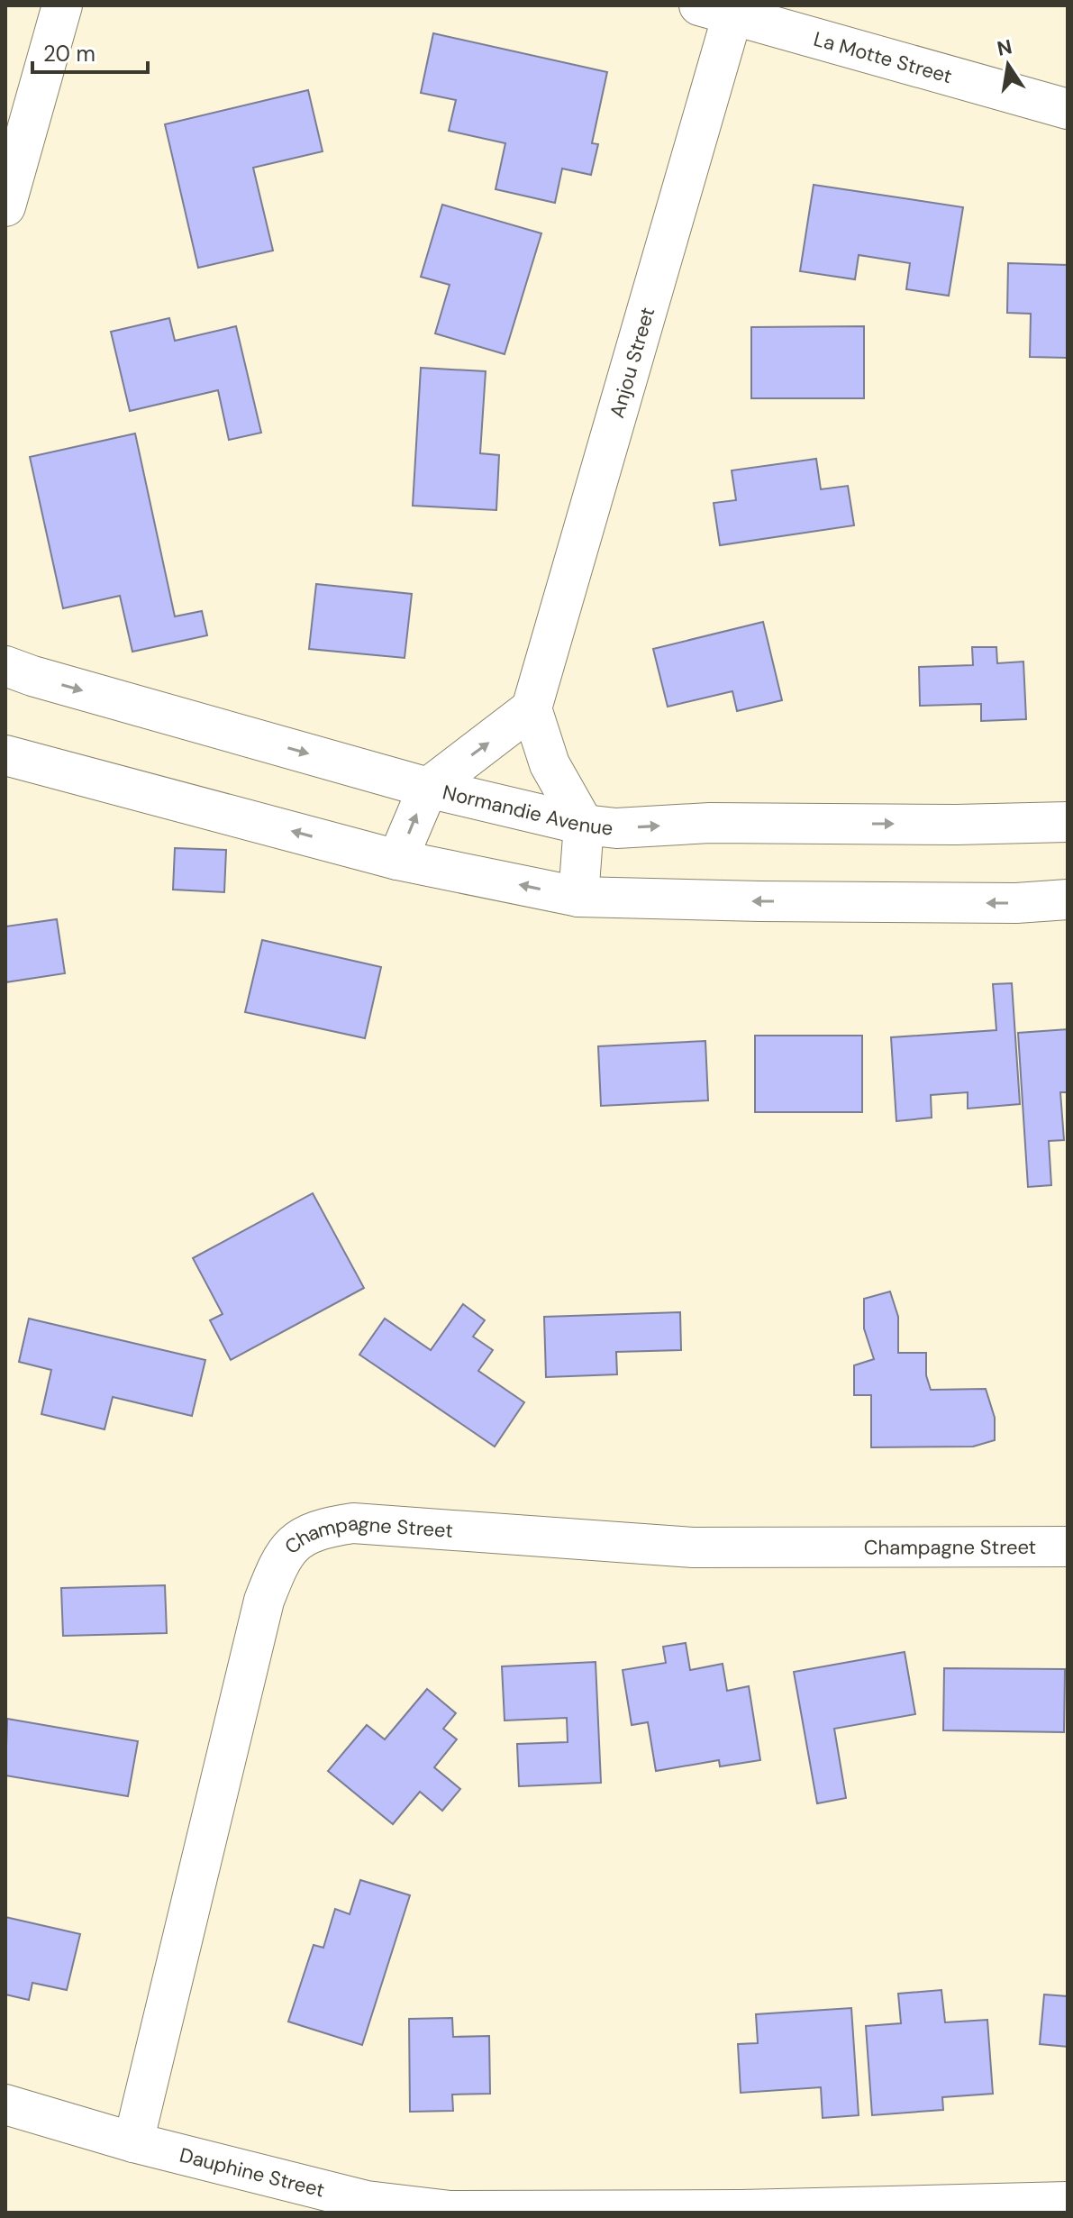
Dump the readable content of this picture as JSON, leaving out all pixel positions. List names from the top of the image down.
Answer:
{
  "streets": {
    "street": [
      "La Motte Street",
      "Anjou Street",
      "Normandie Avenue",
      "Champagne Street",
      "Dauphine Street"
    ]
  },
  "crossings": [
    ["La Motte Street", "Anjou Street"],
    ["Champagne Street", "Dauphine Street"]
  ],
  "scale_bar": "20 m",
  "north": "top"
}
